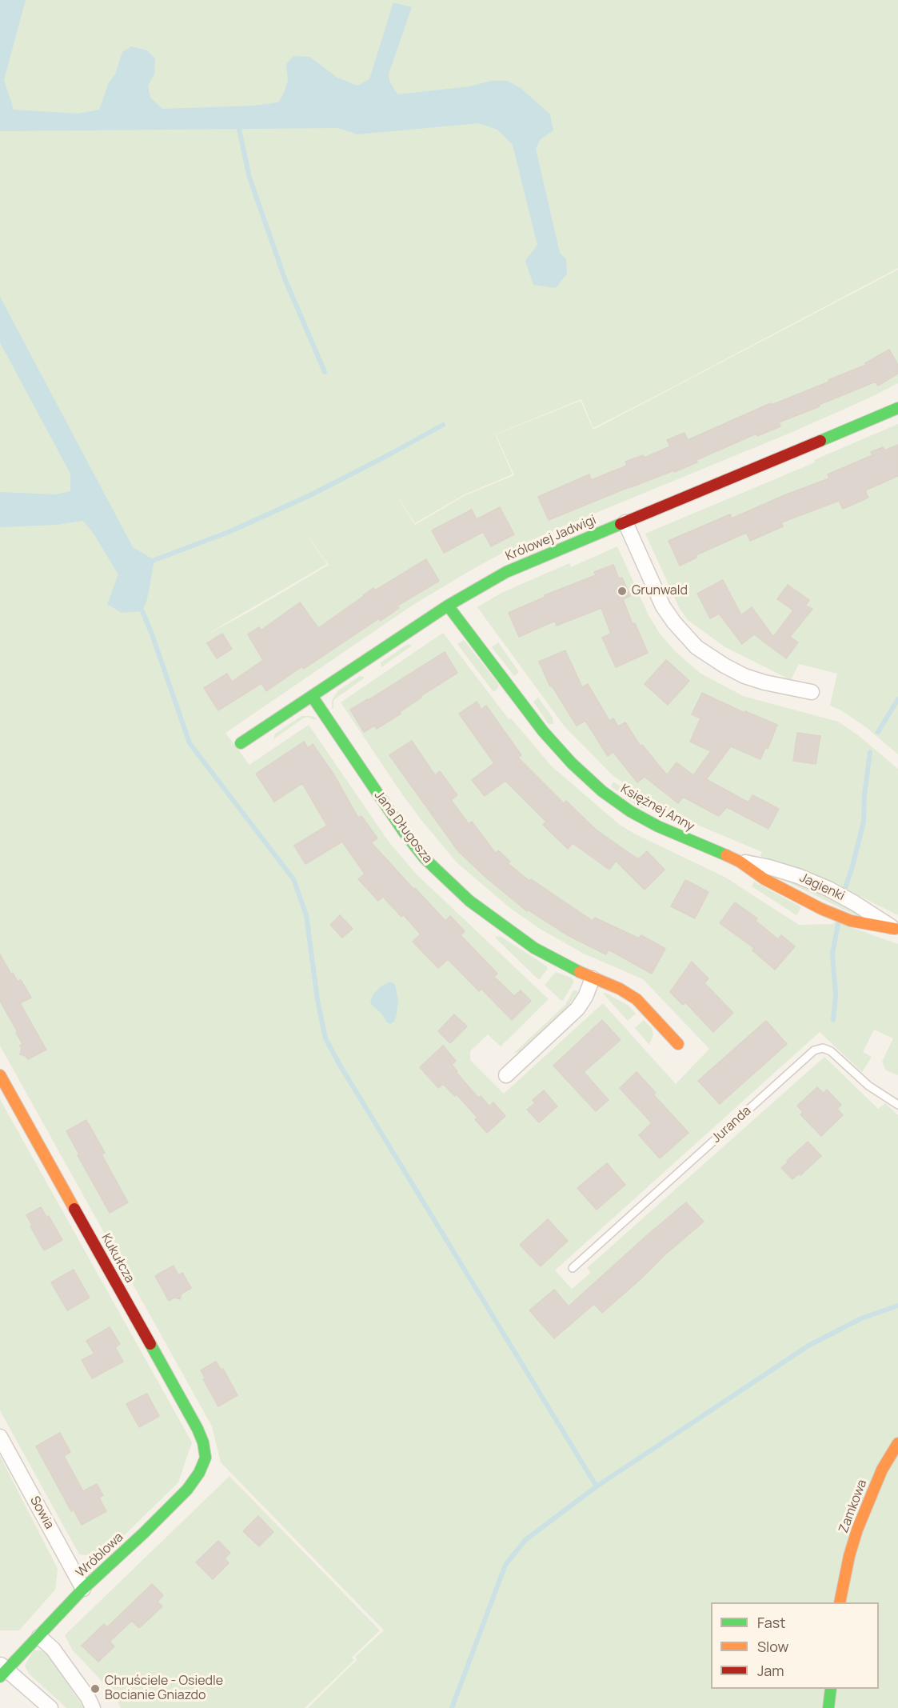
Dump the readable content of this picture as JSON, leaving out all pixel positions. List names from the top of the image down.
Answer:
{
  "streets": {
    "street": [
      "Królowej Jadwigi",
      "Księżnej Anny",
      "Jana Długosza",
      "Jagienki",
      "Kukułcza",
      "Zamkowa",
      "Sowia",
      "Wróblowa"
    ],
    "lane": ["Juranda"]
  },
  "crossings": [
    ["Królowej Jadwigi", "Księżnej Anny"],
    ["Królowej Jadwigi", "Jana Długosza"],
    ["Księżnej Anny", "Jagienki"],
    ["Kukułcza", "Wróblowa"],
    ["Sowia", "Wróblowa"]
  ],
  "places": ["Grunwald", "Chruściele - Osiedle Bocianie Gniazdo"],
  "legend": ["Fast", "Slow", "Jam"]
}
